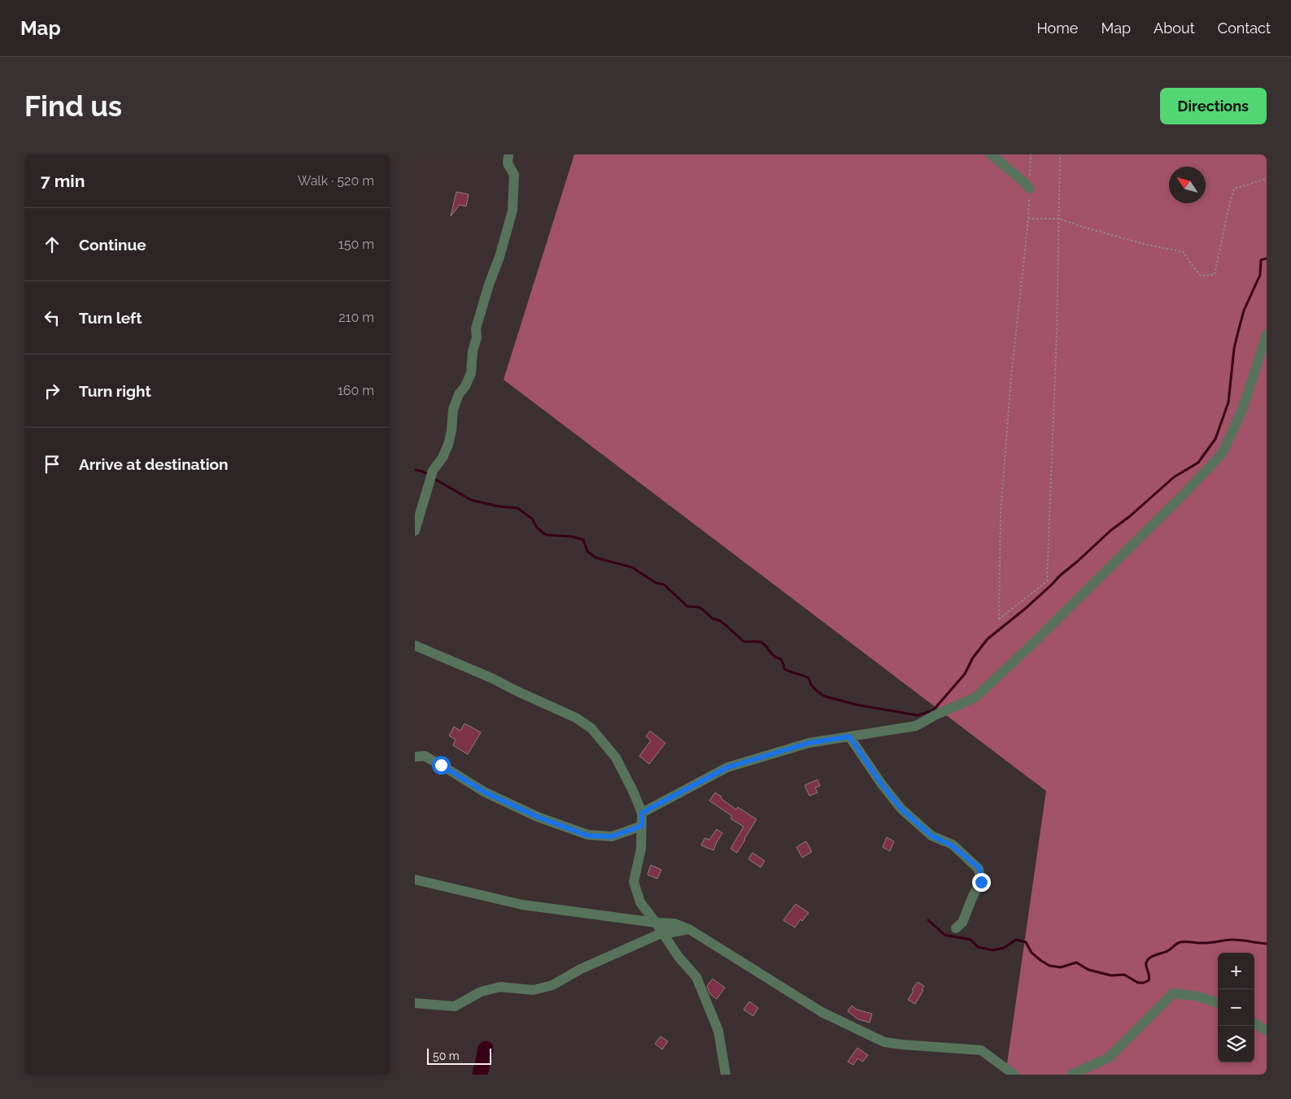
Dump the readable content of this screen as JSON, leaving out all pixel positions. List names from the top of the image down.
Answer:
{
  "scale_bar": "50 m",
  "north": "top left",
  "page": {
    "header": "Map",
    "nav": [
      "Home",
      "Map",
      "About",
      "Contact"
    ],
    "buttons": "Directions",
    "title": "Find us",
    "heading": ["7 min", "Walk · 520 m"],
    "list": [
      ["Continue", "150 m"],
      ["Turn left", "210 m"],
      ["Turn right", "160 m"],
      "Arrive at destination"
    ],
    "map_buttons": ["+", "−"],
    "scale": "50 m"
  }
}
